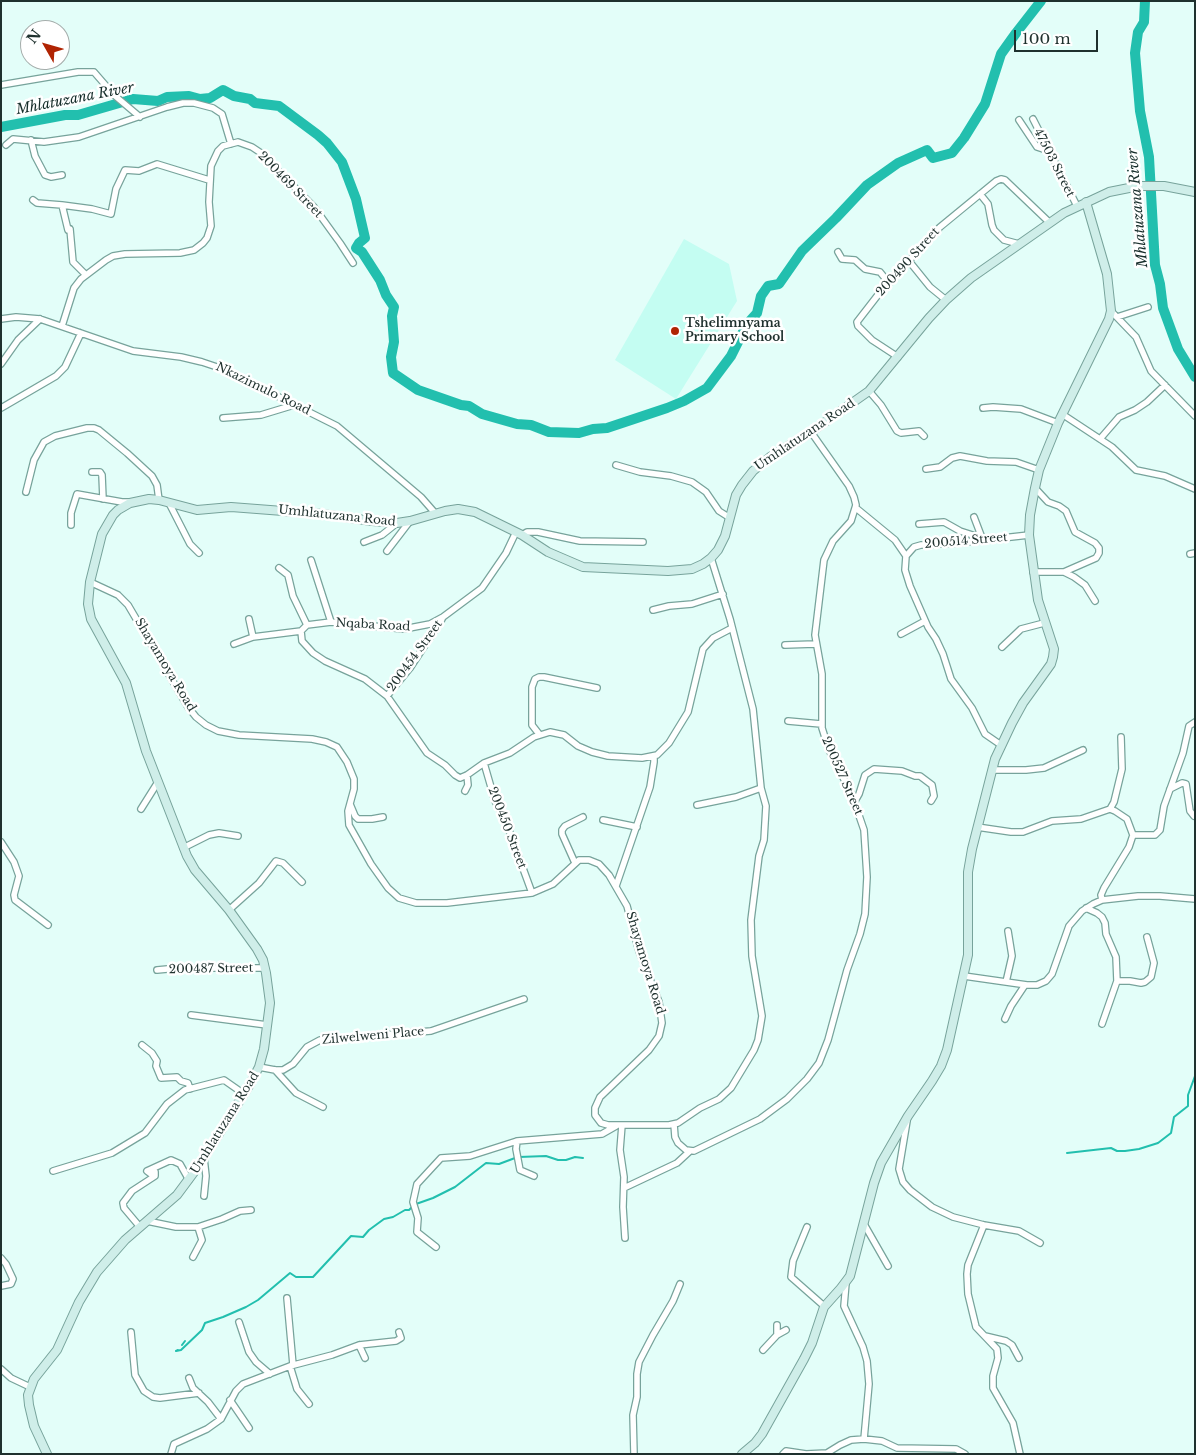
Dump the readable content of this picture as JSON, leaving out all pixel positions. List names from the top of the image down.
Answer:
{
  "streets": {
    "street": [
      "47503 Street",
      "200469 Street",
      "200490 Street",
      "Nkazimulo Road",
      "Umhlatuzana Road",
      "200514 Street",
      "Nqaba Road",
      "200454 Street",
      "Shayamoya Road",
      "200527 Street",
      "200450 Street",
      "200487 Street",
      "Zilwelweni Place"
    ]
  },
  "crossings": [
    ["47503 Street", "Umhlatuzana Road"],
    ["200490 Street", "Umhlatuzana Road"],
    ["Nkazimulo Road", "Umhlatuzana Road"],
    ["Umhlatuzana Road", "Nqaba Road"],
    ["Umhlatuzana Road", "Shayamoya Road"],
    ["Umhlatuzana Road", "200487 Street"],
    ["Nqaba Road", "200454 Street"],
    ["Shayamoya Road", "200450 Street"]
  ],
  "water": ["Mhlatuzana River"],
  "places": ["Tshelimnyama Primary School"],
  "scale_bar": "100 m",
  "north": "top left"
}
